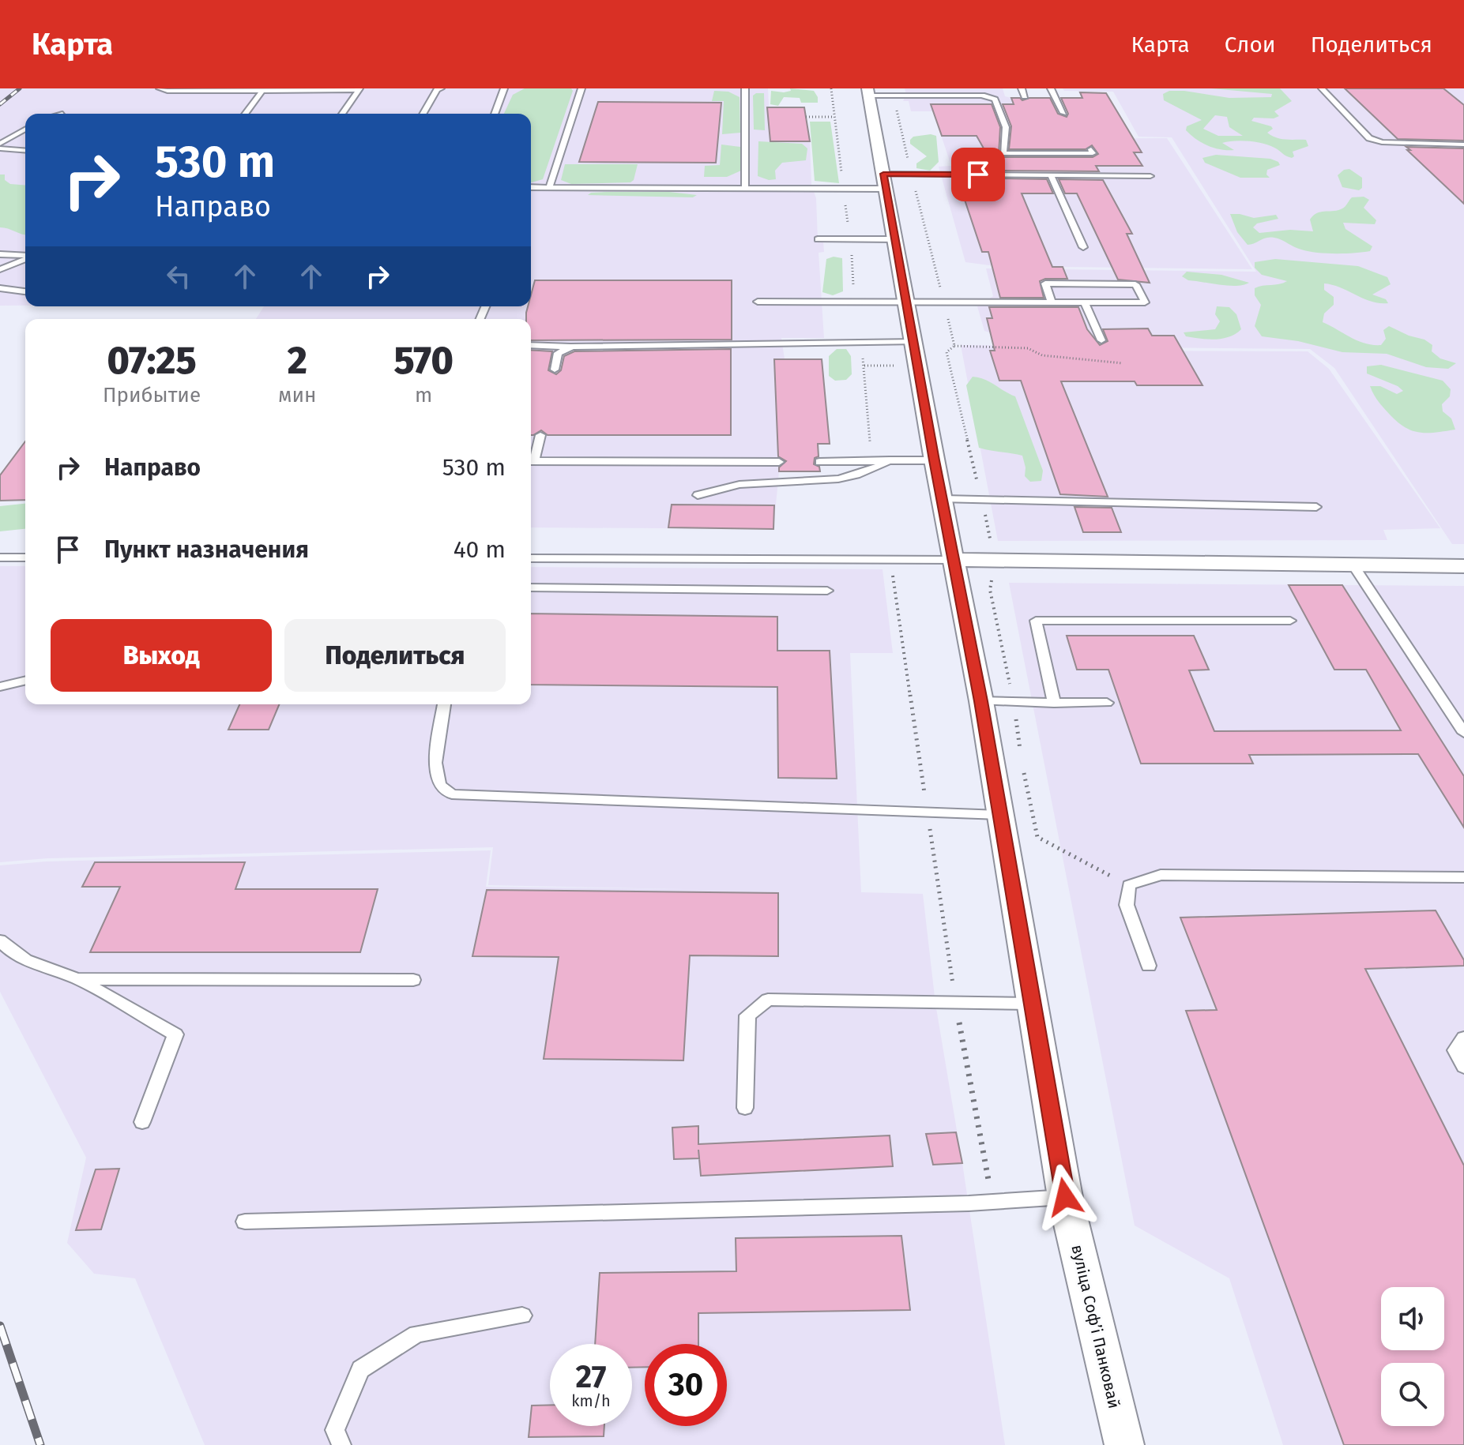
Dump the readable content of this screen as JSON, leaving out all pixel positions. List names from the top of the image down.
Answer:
{
  "streets": {
    "street": ["вуліца Софʼі Панковай"]
  },
  "page": {
    "header": "Карта",
    "nav": ["Карта", "Слои", "Поделиться"],
    "turn": ["530 m", "Направо"],
    "eta": [
      "07:25",
      "Прибытие",
      "2",
      "мин",
      "570",
      "m"
    ],
    "list": [
      {
        "name": "Направо",
        "value": "530 m"
      },
      {
        "name": "Пункт назначения",
        "value": "40 m"
      }
    ],
    "buttons": ["Выход", "Поделиться"],
    "speed": "27 km/h",
    "limit": "30"
  }
}
